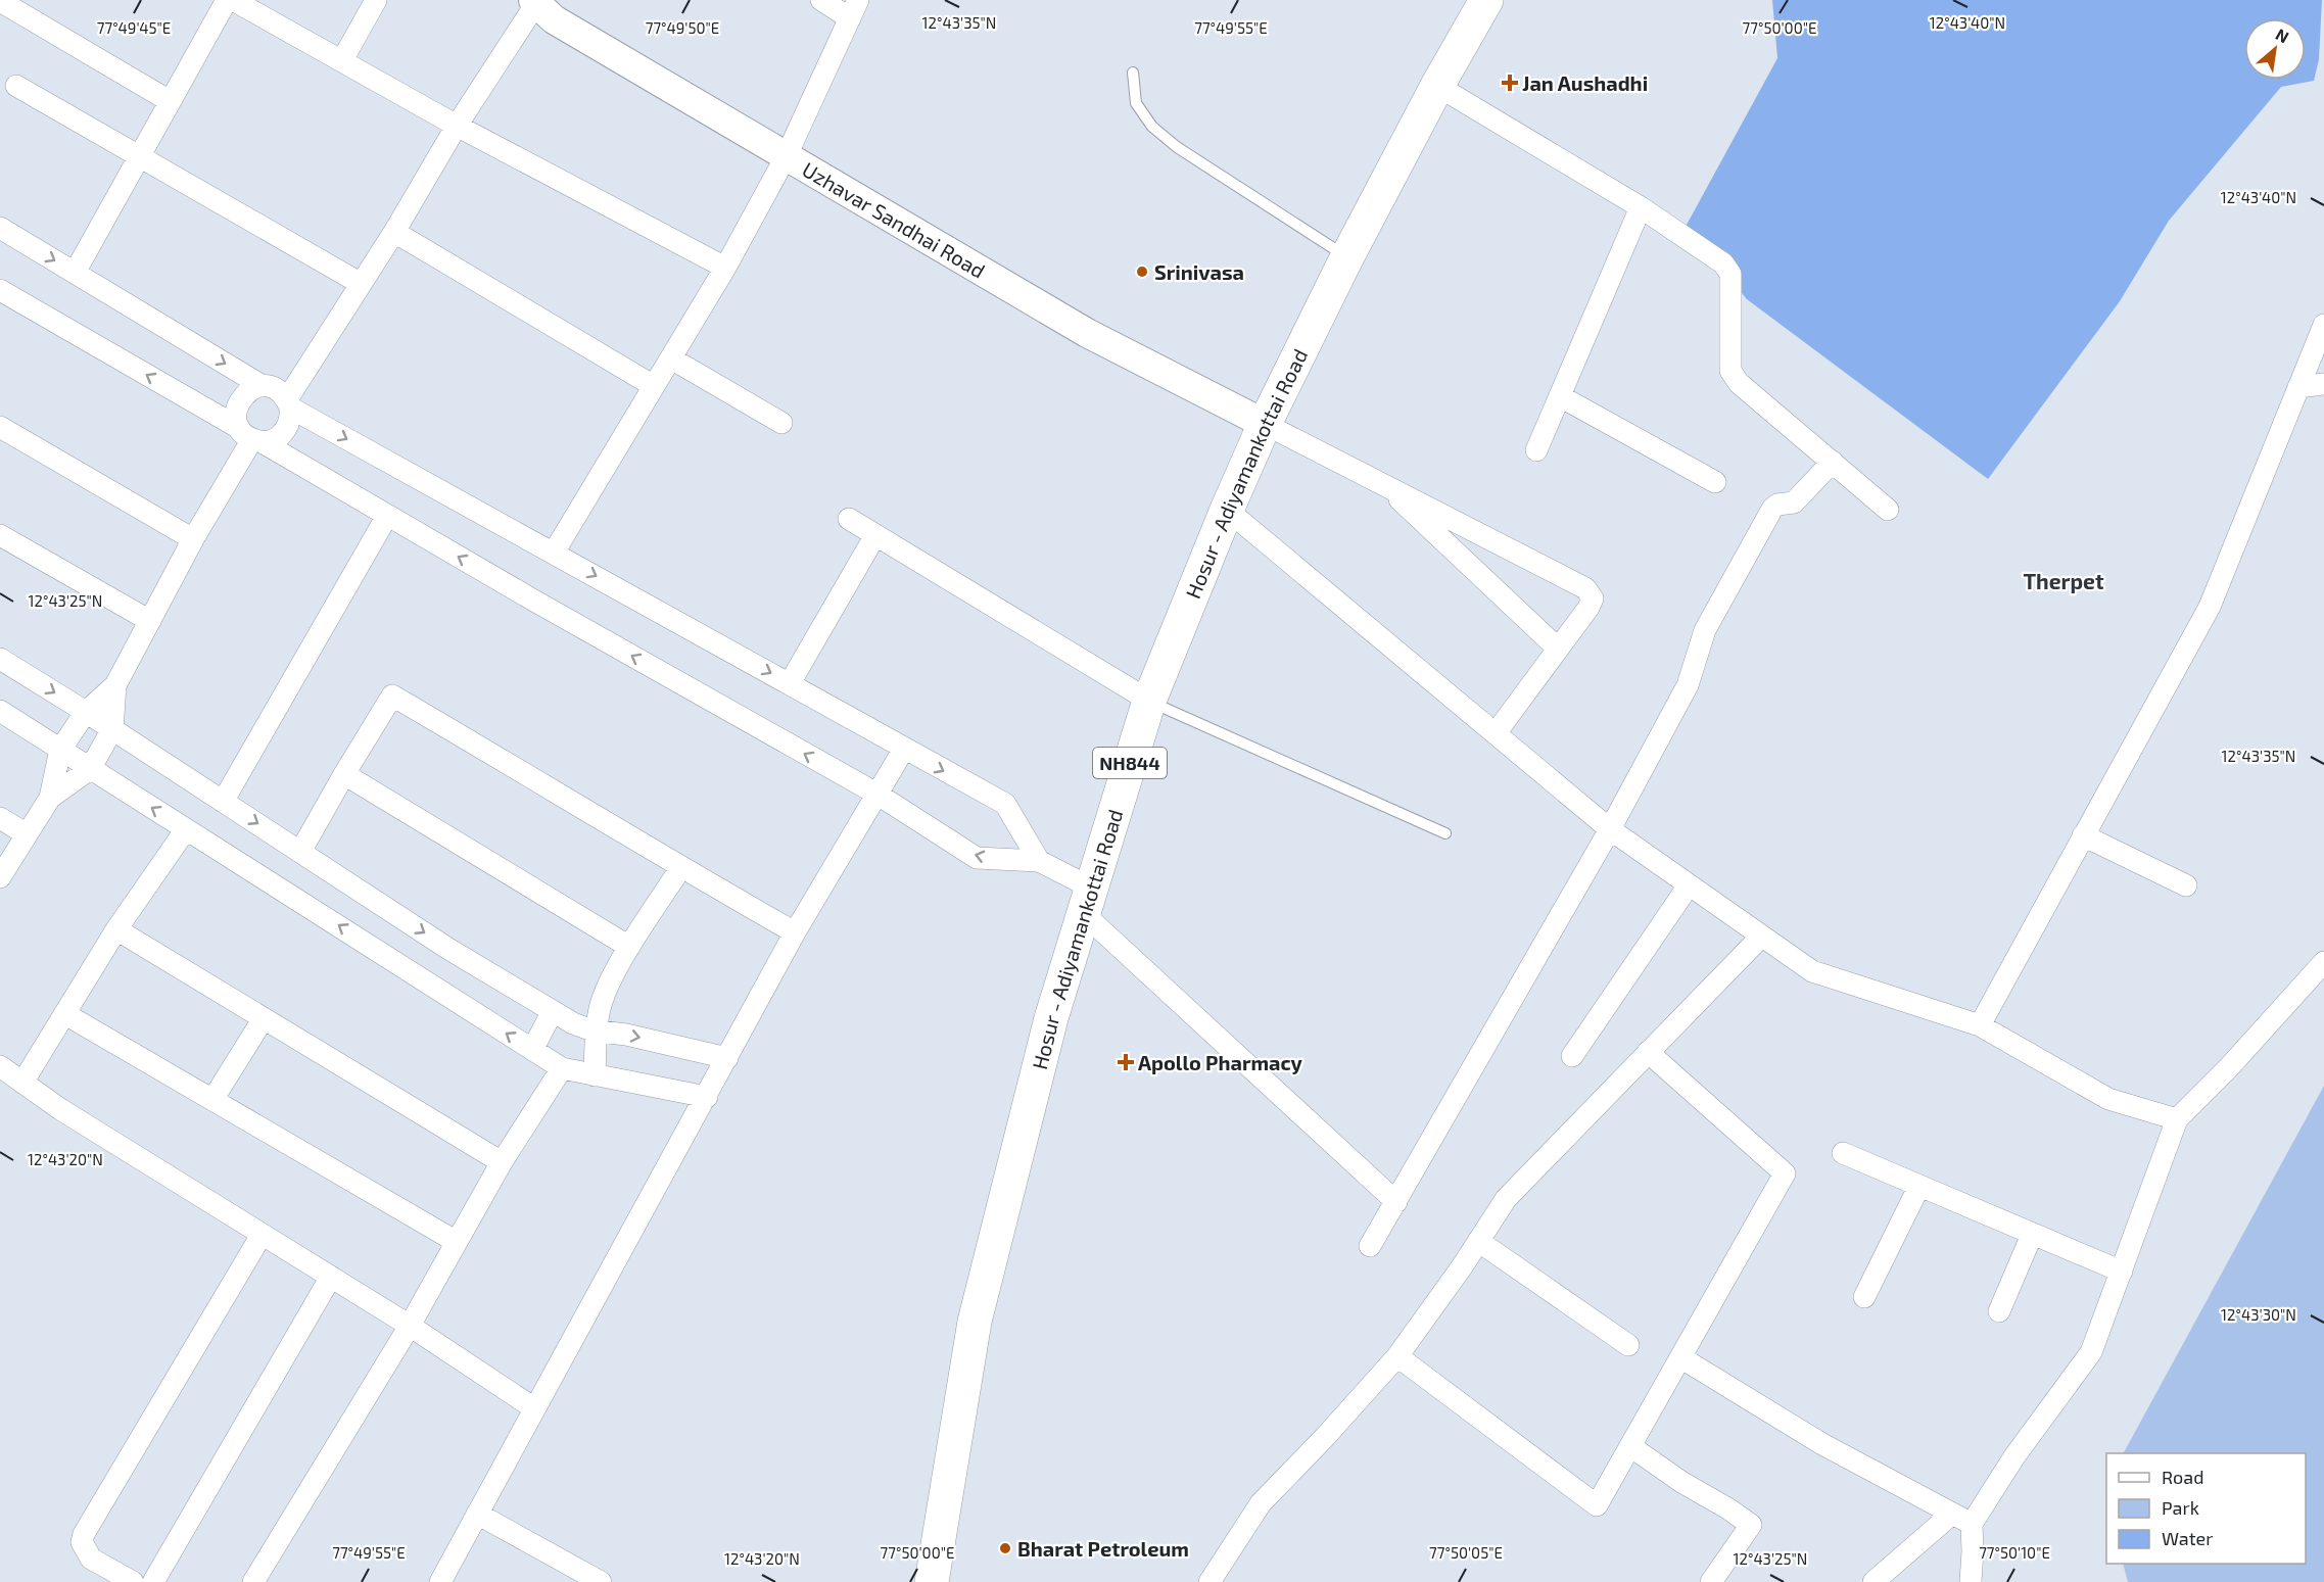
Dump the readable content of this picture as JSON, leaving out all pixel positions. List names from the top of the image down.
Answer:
{
  "streets": {
    "highway": ["Hosur - Adiyamankottai Road", "NH844"],
    "main road": ["Uzhavar Sandhai Road"]
  },
  "crossings": [
    ["Uzhavar Sandhai Road", "Hosur - Adiyamankottai Road"]
  ],
  "districts": ["Therpet"],
  "places": {
    "health": ["Jan Aushadhi", "Apollo Pharmacy"],
    "other": ["Srinivasa", "Bharat Petroleum"]
  },
  "legend": ["Road", "Park", "Water"],
  "north": "top right",
  "coordinates": [
    "12°43'35\"N",
    "12°43'40\"N",
    "77°49'45\"E",
    "77°49'50\"E",
    "77°49'55\"E",
    "77°50'00\"E",
    "12°43'25\"N",
    "12°43'20\"N",
    "12°43'30\"N",
    "77°50'05\"E",
    "77°50'10\"E"
  ]
}
